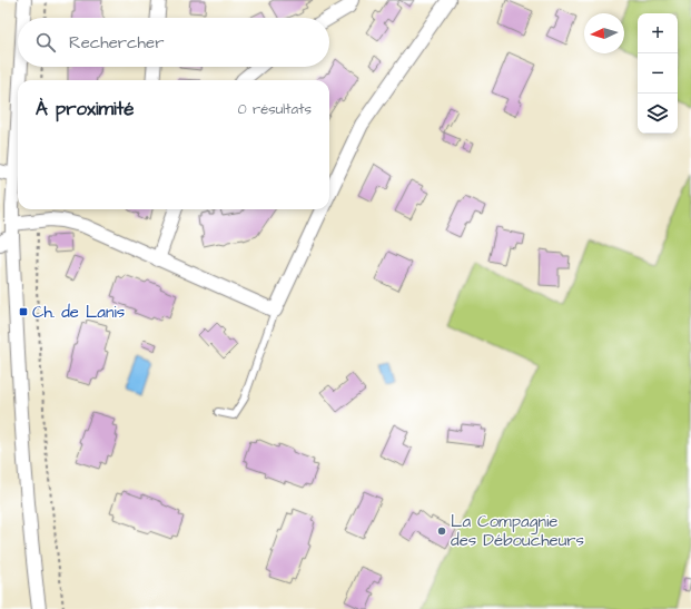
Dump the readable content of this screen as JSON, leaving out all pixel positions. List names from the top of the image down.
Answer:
{
  "places": {
    "transit": ["Ch. de Lanis"],
    "other": ["La Compagnie des Déboucheurs"]
  },
  "north": "left",
  "page": {
    "map_buttons": ["+", "−"],
    "search": "Rechercher",
    "heading": ["À proximité", "0 résultats"]
  }
}
